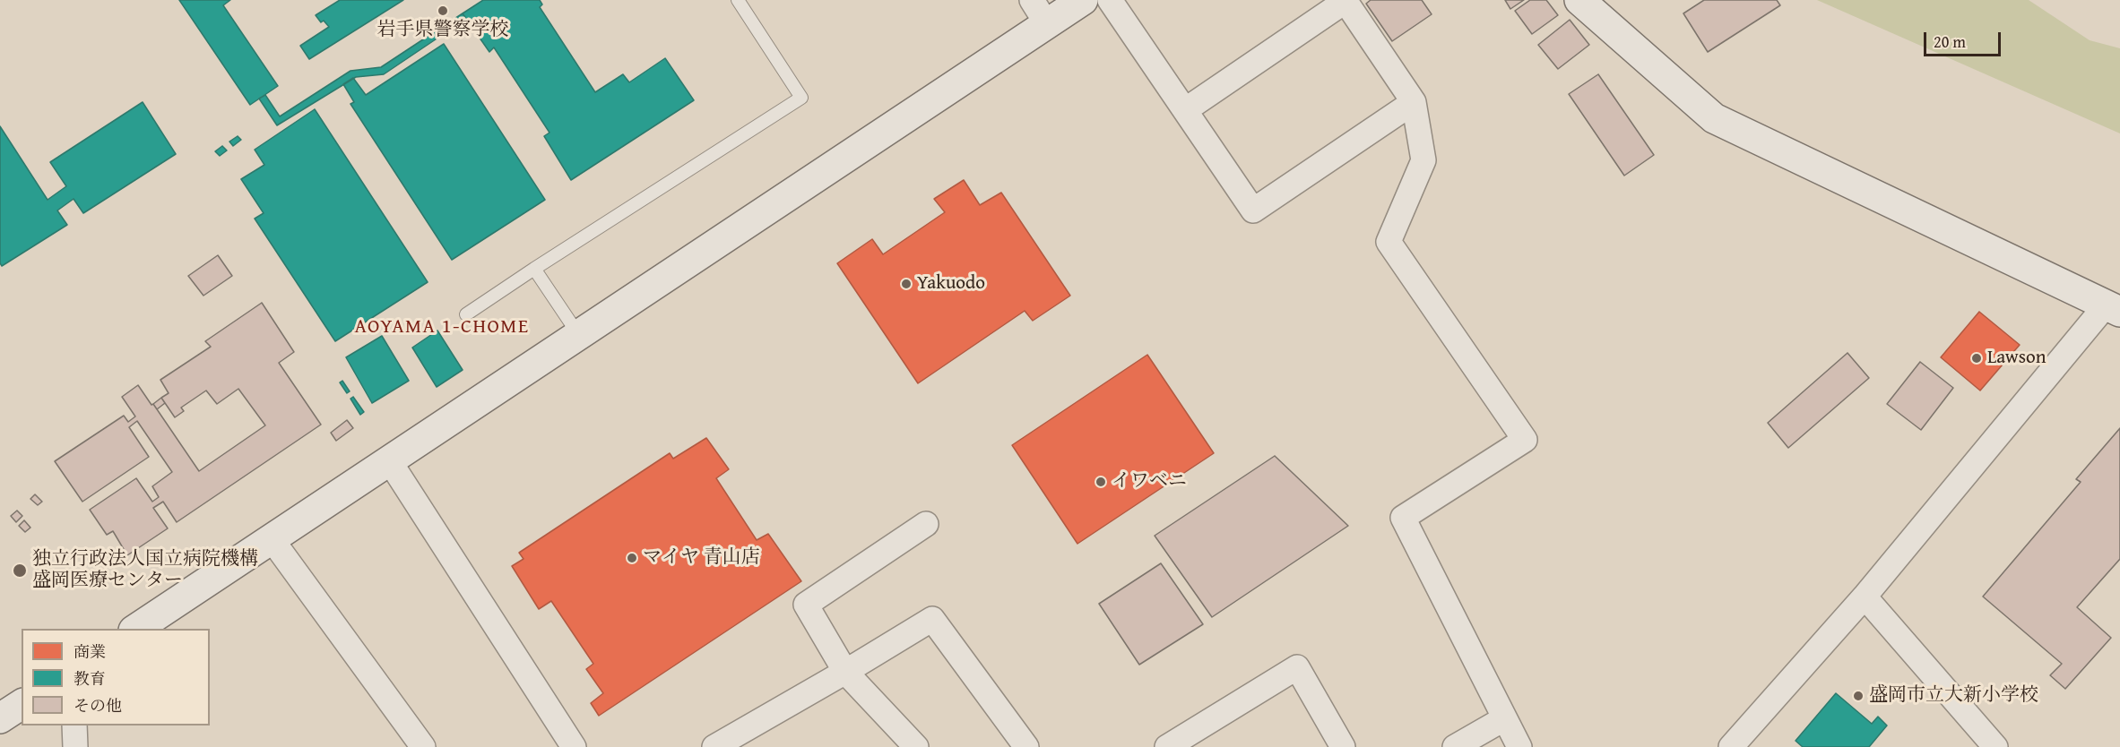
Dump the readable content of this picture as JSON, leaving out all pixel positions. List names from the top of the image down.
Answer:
{
  "districts": ["AOYAMA 1-CHOME"],
  "places": [
    "岩手県警察学校",
    "Yakuodo",
    "Lawson",
    "イワベニ",
    "マイヤ 青山店",
    "独立行政法人国立病院機構 盛岡医療センター",
    "盛岡市立大新小学校"
  ],
  "legend": ["商業", "教育", "その他"],
  "scale_bar": "20 m"
}
